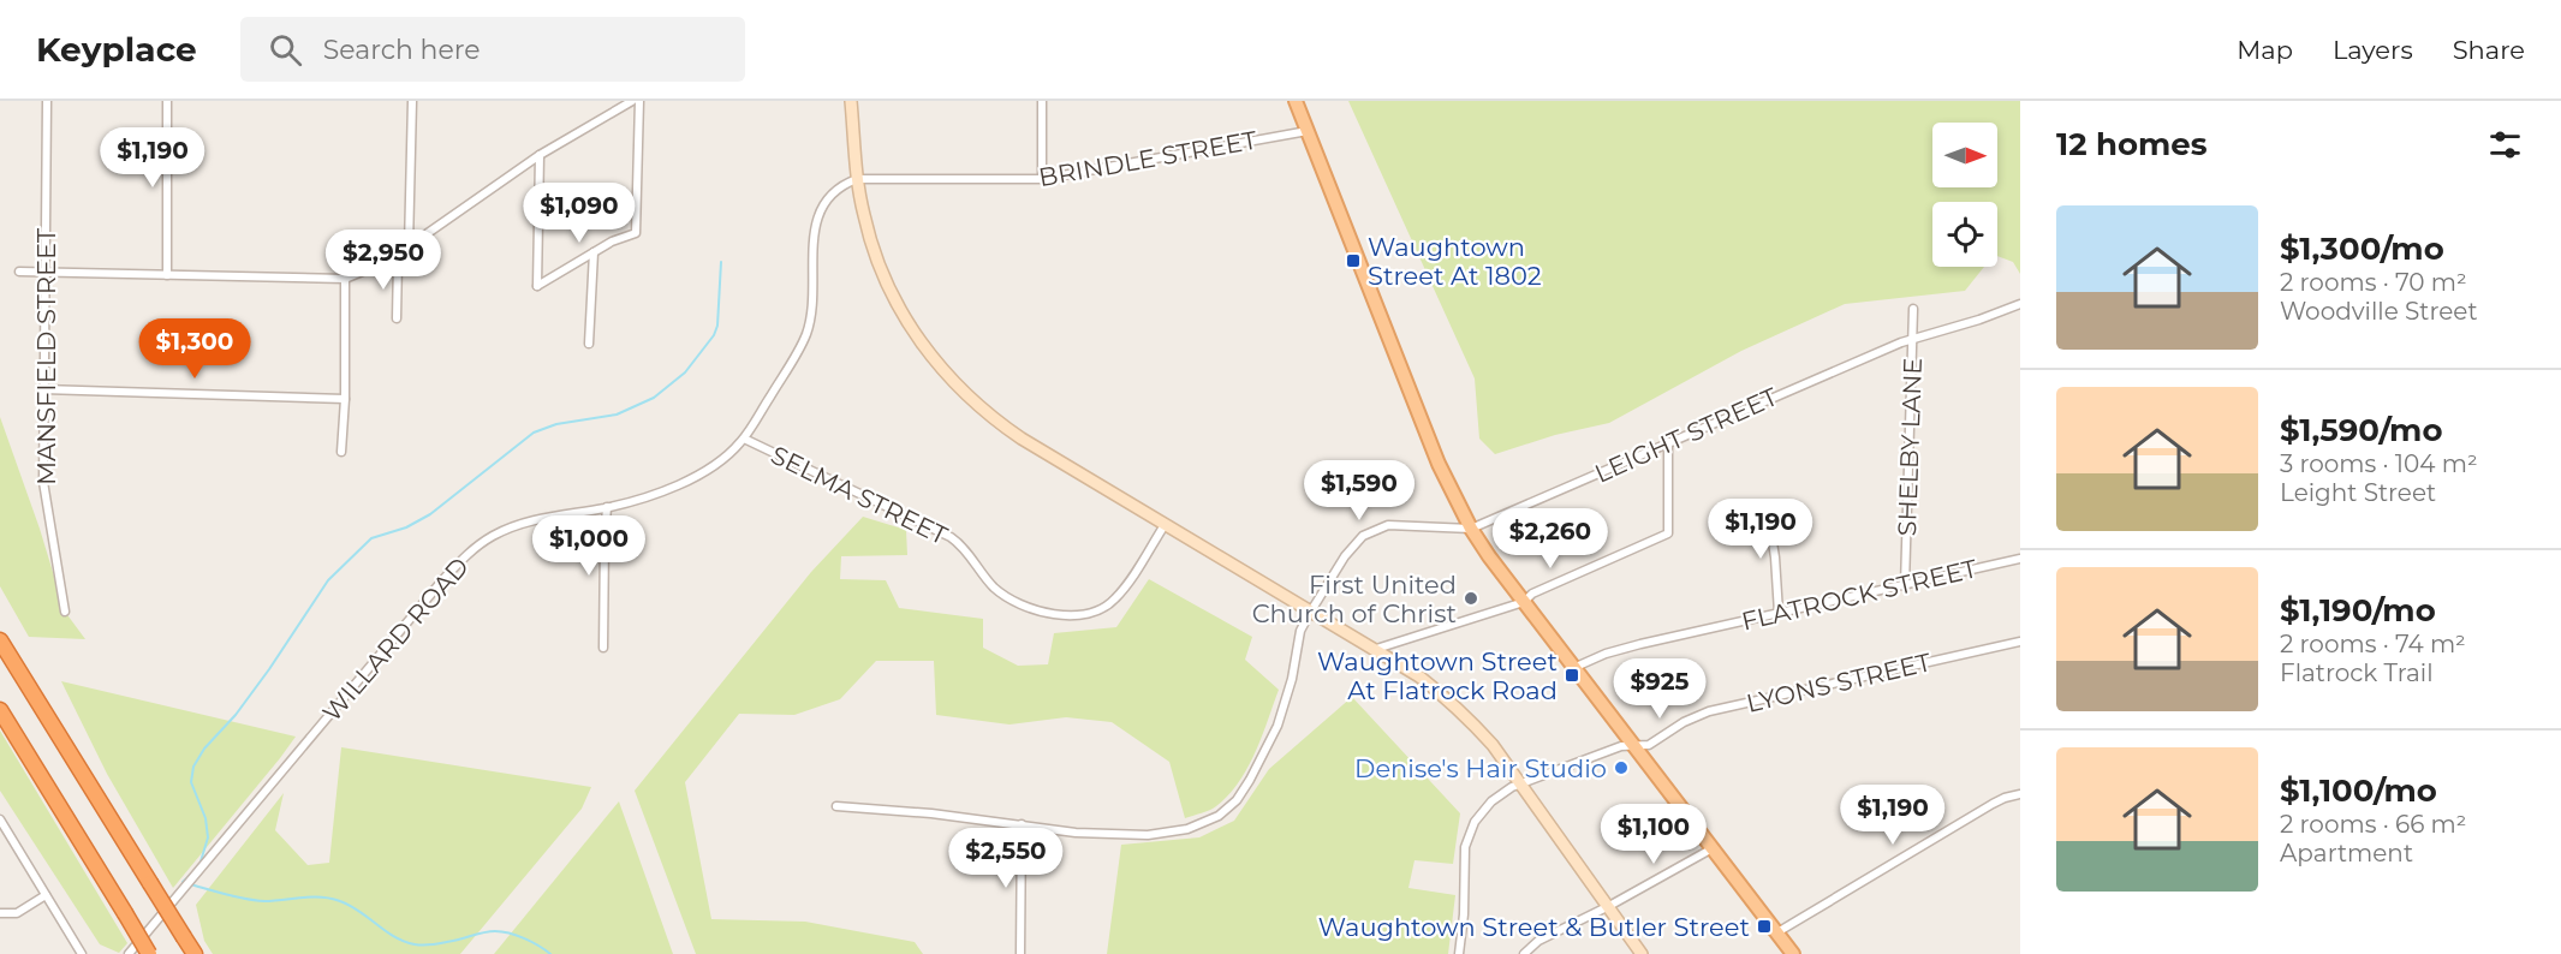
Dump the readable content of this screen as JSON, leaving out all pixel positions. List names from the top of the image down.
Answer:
{
  "streets": {
    "street": [
      "BRINDLE STREET",
      "MANSFIELD STREET",
      "LEIGHT STREET",
      "SHELBY LANE",
      "SELMA STREET",
      "FLATROCK STREET",
      "WILLARD ROAD",
      "LYONS STREET"
    ]
  },
  "crossings": [
    ["BRINDLE STREET", "WILLARD ROAD"],
    ["LEIGHT STREET", "SHELBY LANE"],
    ["SHELBY LANE", "FLATROCK STREET"],
    ["SELMA STREET", "WILLARD ROAD"]
  ],
  "places": {
    "transit": ["Waughtown Street At 1802", "Waughtown Street At Flatrock Road", "Waughtown Street & Butler Street"],
    "other": ["First United Church of Christ", "Denise's Hair Studio"]
  },
  "north": "right",
  "page": {
    "header": "Keyplace",
    "search": "Search here",
    "nav": ["Map", "Layers", "Share"],
    "heading": "12 homes",
    "price": [
      "$1,190",
      "$1,090",
      "$2,950",
      "$1,300",
      "$1,590",
      "$1,190",
      "$2,260",
      "$1,000",
      "$925",
      "$1,190",
      "$1,100",
      "$2,550"
    ],
    "list": [
      {
        "name": "$1,300/mo",
        "note": "2 rooms · 70 m² · Woodville Street"
      },
      {
        "name": "$1,590/mo",
        "note": "3 rooms · 104 m² · Leight Street"
      },
      {
        "name": "$1,190/mo",
        "note": "2 rooms · 74 m² · Flatrock Trail"
      },
      {
        "name": "$1,100/mo",
        "note": "2 rooms · 66 m² · Apartment"
      }
    ]
  }
}
